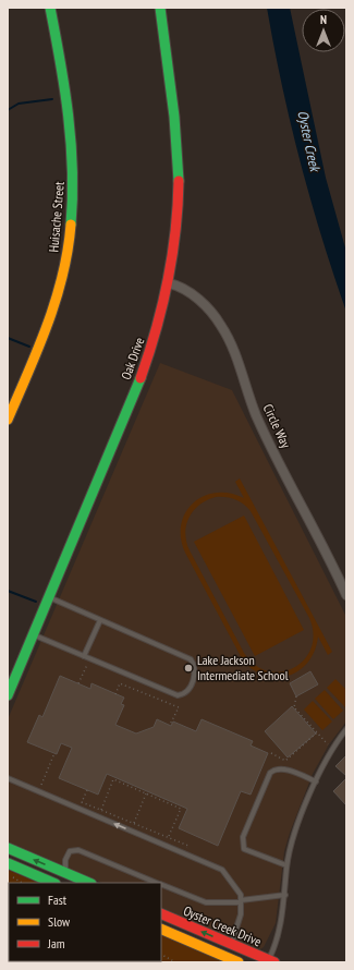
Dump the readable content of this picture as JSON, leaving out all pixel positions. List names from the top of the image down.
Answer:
{
  "streets": {
    "street": [
      "Huisache Street",
      "Oak Drive",
      "Circle Way",
      "Oyster Creek Drive"
    ]
  },
  "crossings": [
    ["Oak Drive", "Circle Way"]
  ],
  "water": ["Oyster Creek"],
  "places": ["Lake Jackson Intermediate School"],
  "legend": ["Fast", "Slow", "Jam"],
  "north": "top"
}
